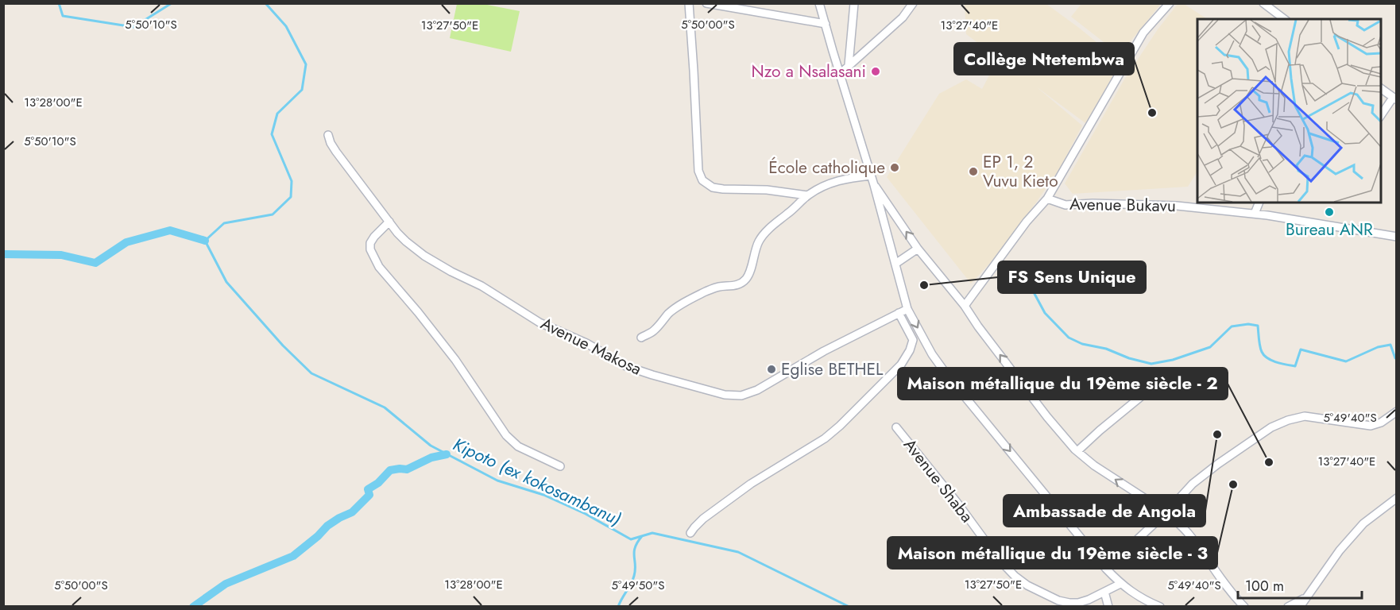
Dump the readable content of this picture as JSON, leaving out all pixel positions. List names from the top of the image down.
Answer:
{
  "streets": {
    "street": ["Avenue Bukavu", "Avenue Makosa", "Avenue Shaba"]
  },
  "water": ["Kipoto (ex kokosambanu)"],
  "places": [
    "Nzo a Nsalasani",
    "Collège Ntetembwa",
    "École catholique",
    "EP 1, 2 Vuvu Kieto",
    "Bureau ANR",
    "FS Sens Unique",
    "Eglise BETHEL",
    "Ambassade de Angola",
    "Maison métallique du 19ème siècle - 2",
    "Maison métallique du 19ème siècle - 3"
  ],
  "scale_bar": "100 m",
  "coordinates": [
    "5°50'10\"S",
    "5°50'00\"S",
    "13°27'50\"E",
    "13°27'40\"E",
    "13°28'00\"E",
    "5°49'40\"S",
    "5°49'50\"S"
  ]
}
